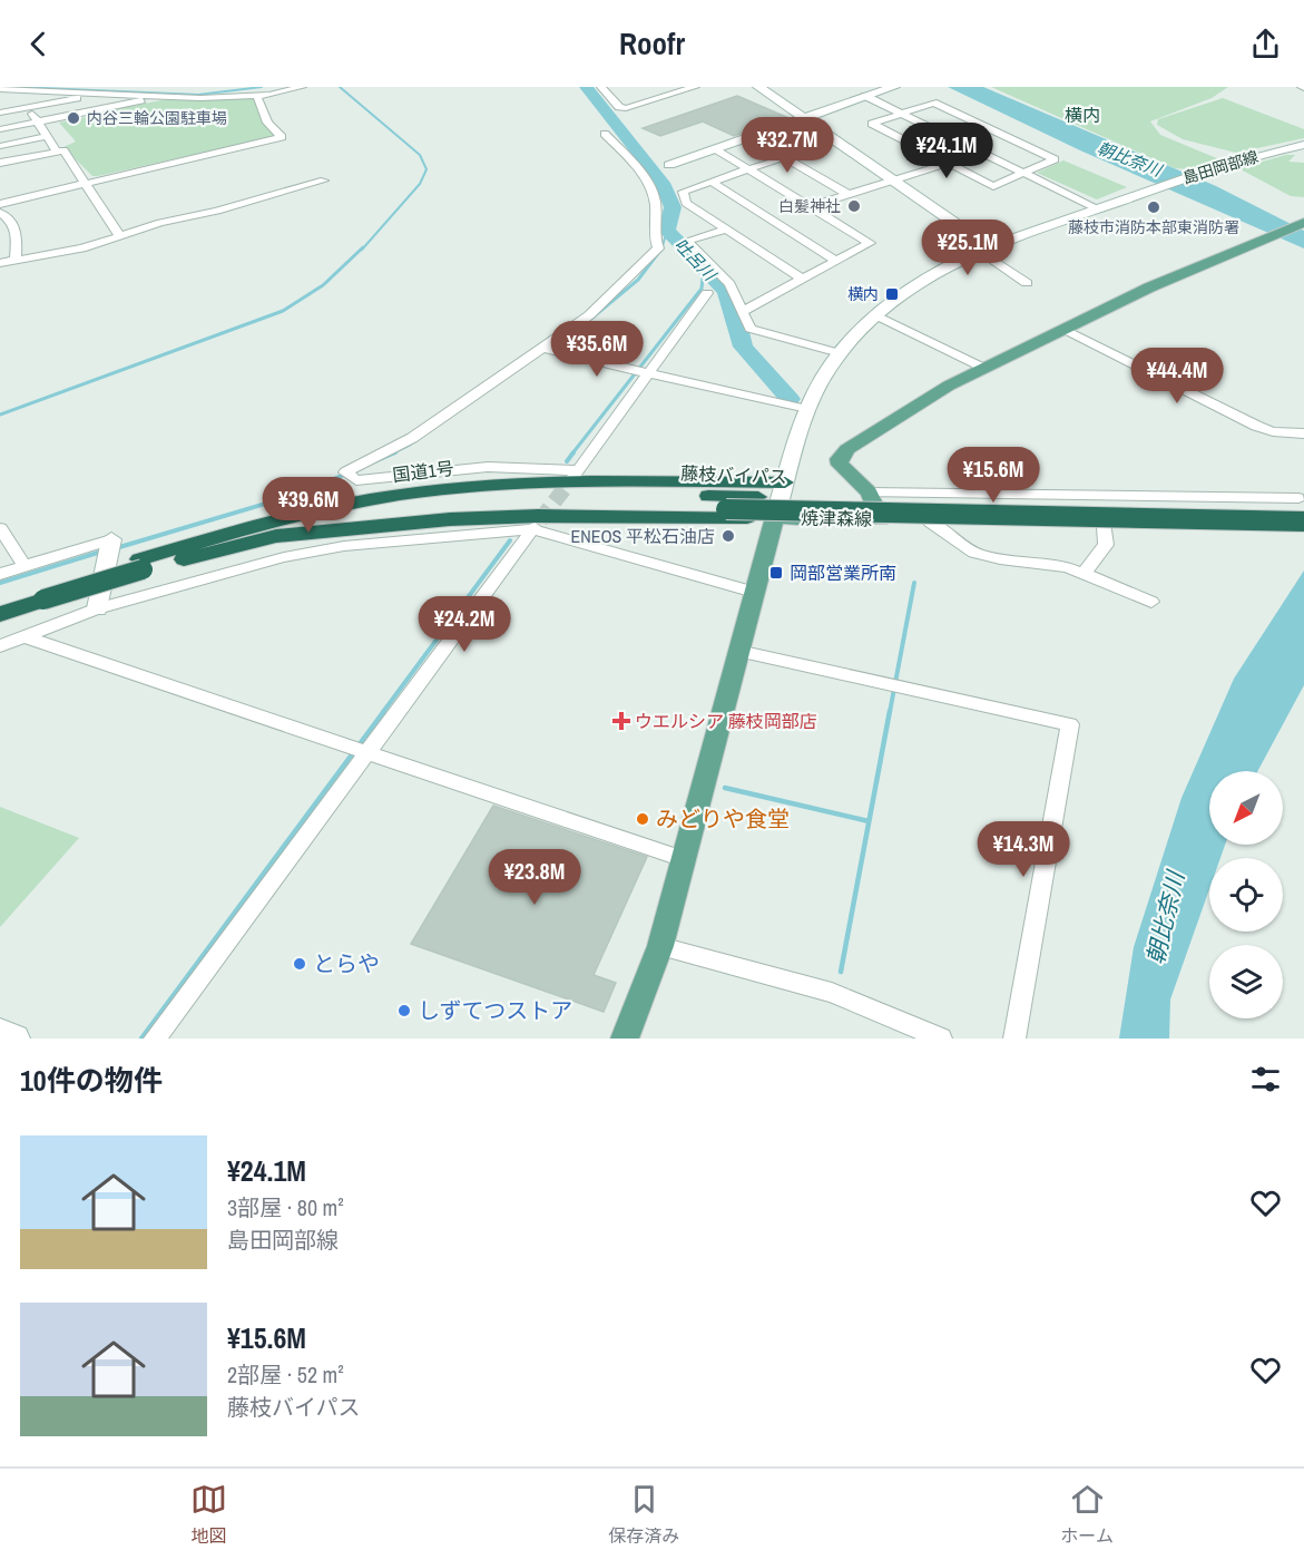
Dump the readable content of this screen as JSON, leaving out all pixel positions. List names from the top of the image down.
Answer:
{
  "streets": {
    "highway": ["国道1号", "藤枝バイパス"],
    "main road": ["焼津森線"],
    "street": ["島田岡部線"]
  },
  "crossings": [
    ["島田岡部線", "国道1号"],
    ["島田岡部線", "焼津森線"],
    ["国道1号", "藤枝バイパス"],
    ["国道1号", "焼津森線"]
  ],
  "districts": ["横内"],
  "water": ["朝比奈川", "吐呂川"],
  "places": {
    "other": [
      "内谷三輪公園駐車場",
      "白髪神社",
      "藤枝市消防本部東消防署",
      "ENEOS 平松石油店",
      "みどりや食堂",
      "とらや",
      "しずてつストア"
    ],
    "transit": ["横内", "岡部営業所南"],
    "health": ["ウエルシア 藤枝岡部店"]
  },
  "north": "bottom left",
  "page": {
    "header": "Roofr",
    "price": [
      "¥32.7M",
      "¥24.1M",
      "¥25.1M",
      "¥35.6M",
      "¥44.4M",
      "¥15.6M",
      "¥39.6M",
      "¥24.2M",
      "¥14.3M",
      "¥23.8M"
    ],
    "heading": "10件の物件",
    "list": [
      {
        "name": "¥24.1M",
        "note": "3部屋 · 80 m² · 島田岡部線"
      },
      {
        "name": "¥15.6M",
        "note": "2部屋 · 52 m² · 藤枝バイパス"
      }
    ],
    "tabs": ["地図", "保存済み", "ホーム"]
  }
}
